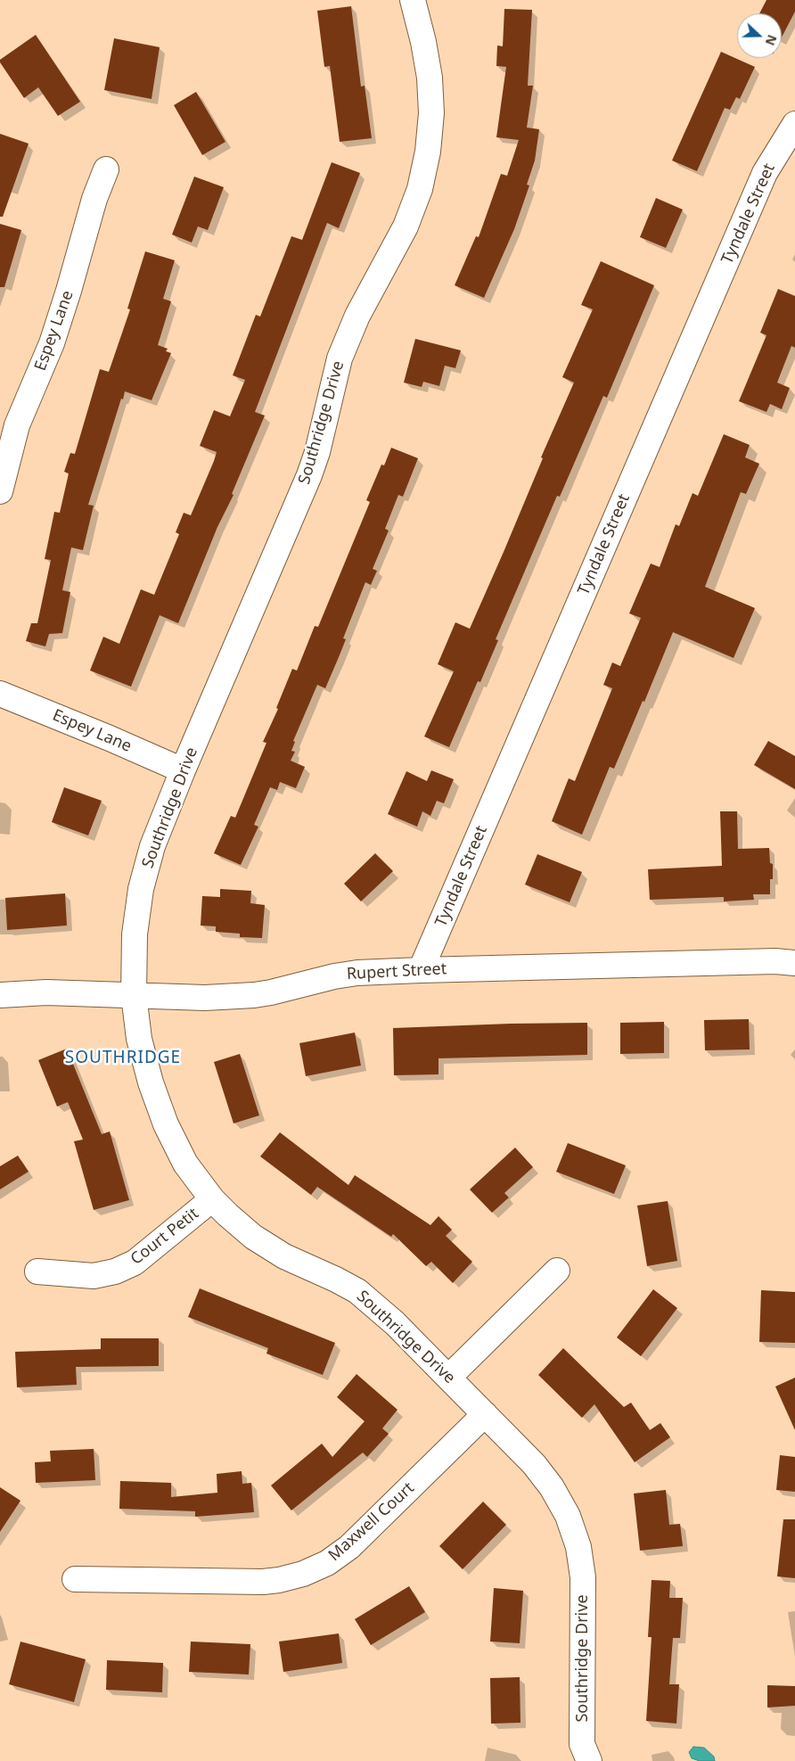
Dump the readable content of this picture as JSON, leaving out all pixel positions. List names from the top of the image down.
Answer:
{
  "streets": {
    "street": [
      "Tyndale Street",
      "Espey Lane",
      "Southridge Drive",
      "Rupert Street",
      "Court Petit",
      "Maxwell Court"
    ]
  },
  "crossings": [
    ["Tyndale Street", "Rupert Street"],
    ["Espey Lane", "Southridge Drive"],
    ["Southridge Drive", "Rupert Street"],
    ["Southridge Drive", "Court Petit"],
    ["Southridge Drive", "Maxwell Court"]
  ],
  "districts": ["SOUTHRIDGE"],
  "north": "right"
}
